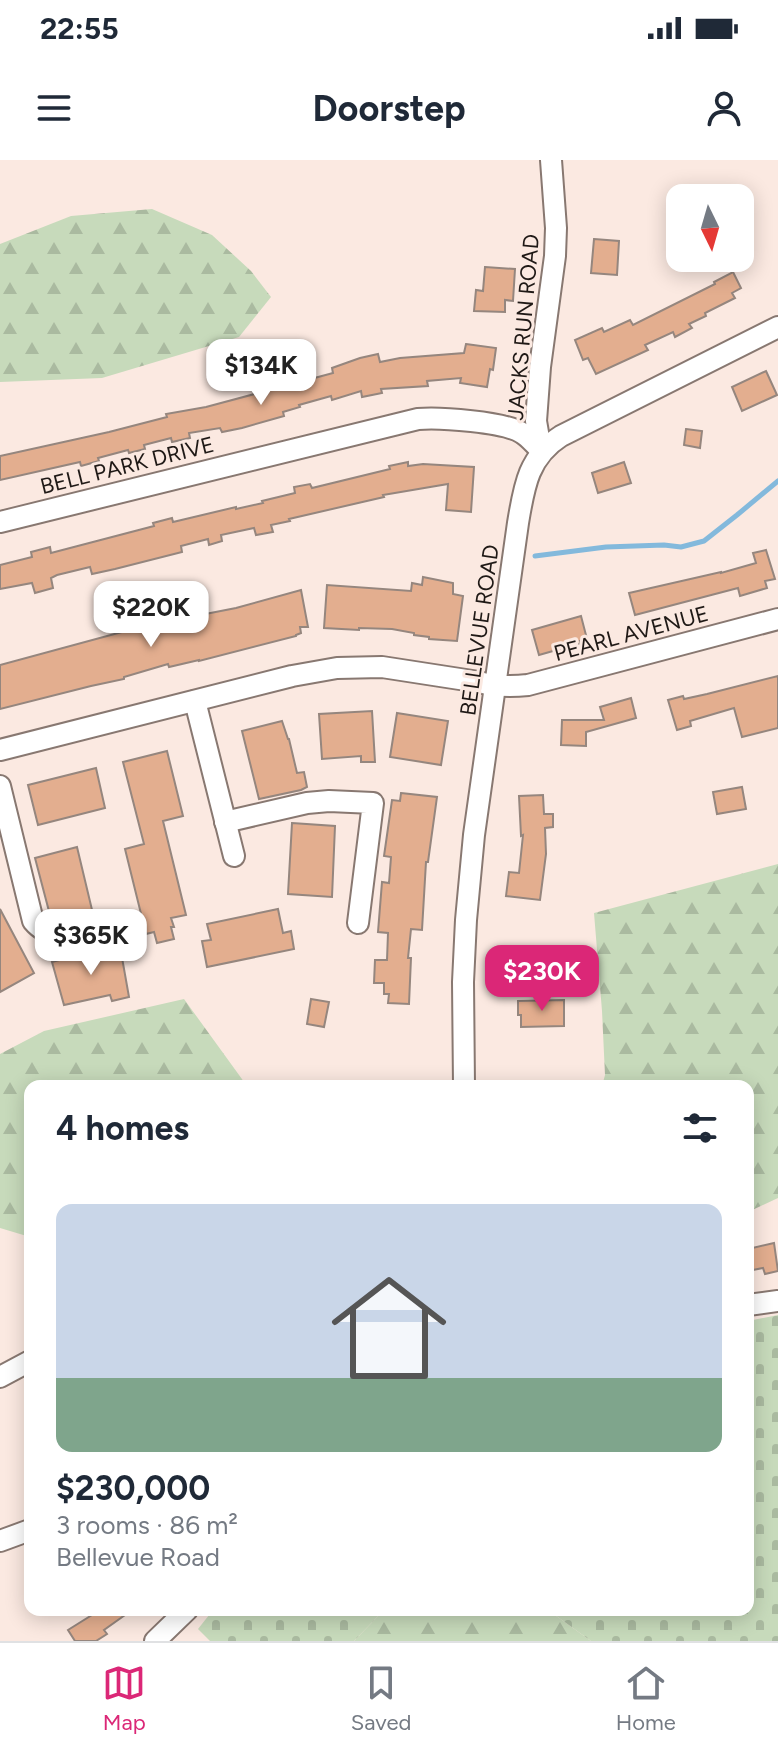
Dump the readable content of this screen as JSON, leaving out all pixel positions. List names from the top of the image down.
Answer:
{
  "streets": {
    "street": [
      "JACKS RUN ROAD",
      "BELL PARK DRIVE",
      "BELLEVUE ROAD",
      "PEARL AVENUE"
    ]
  },
  "crossings": [
    ["JACKS RUN ROAD", "BELL PARK DRIVE"],
    ["JACKS RUN ROAD", "BELLEVUE ROAD"],
    ["BELL PARK DRIVE", "BELLEVUE ROAD"],
    ["BELLEVUE ROAD", "PEARL AVENUE"]
  ],
  "north": "bottom",
  "page": {
    "status": "22:55",
    "header": "Doorstep",
    "price": [
      "$134K",
      "$220K",
      "$365K",
      "$230K"
    ],
    "heading": "4 homes",
    "list": [
      {
        "name": "$230,000",
        "note": "3 rooms · 86 m² · Bellevue Road"
      }
    ],
    "tabs": ["Map", "Saved", "Home"]
  }
}
